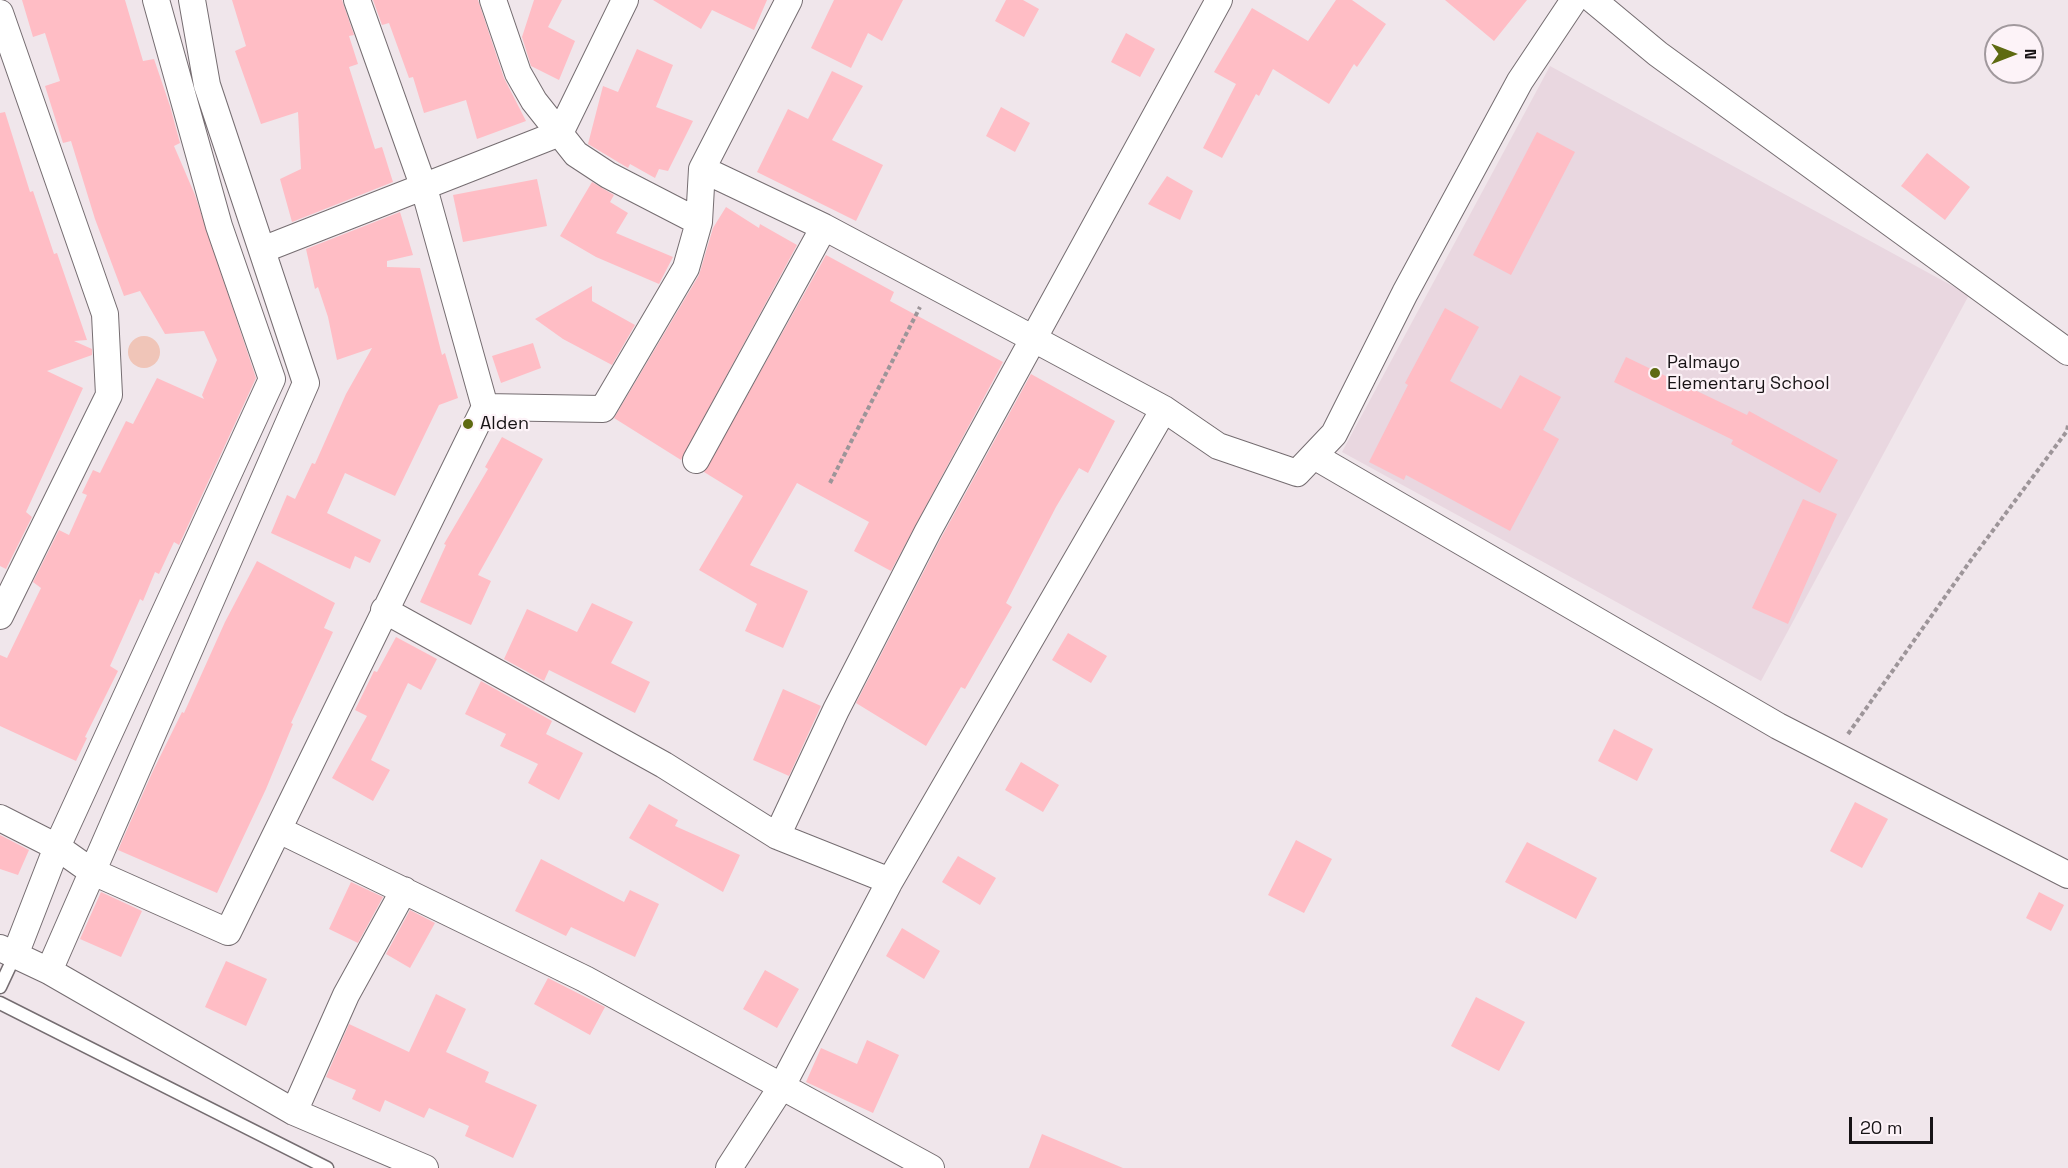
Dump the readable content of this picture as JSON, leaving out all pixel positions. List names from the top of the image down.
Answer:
{
  "places": ["Palmayo Elementary School", "Alden"],
  "scale_bar": "20 m",
  "north": "right"
}
